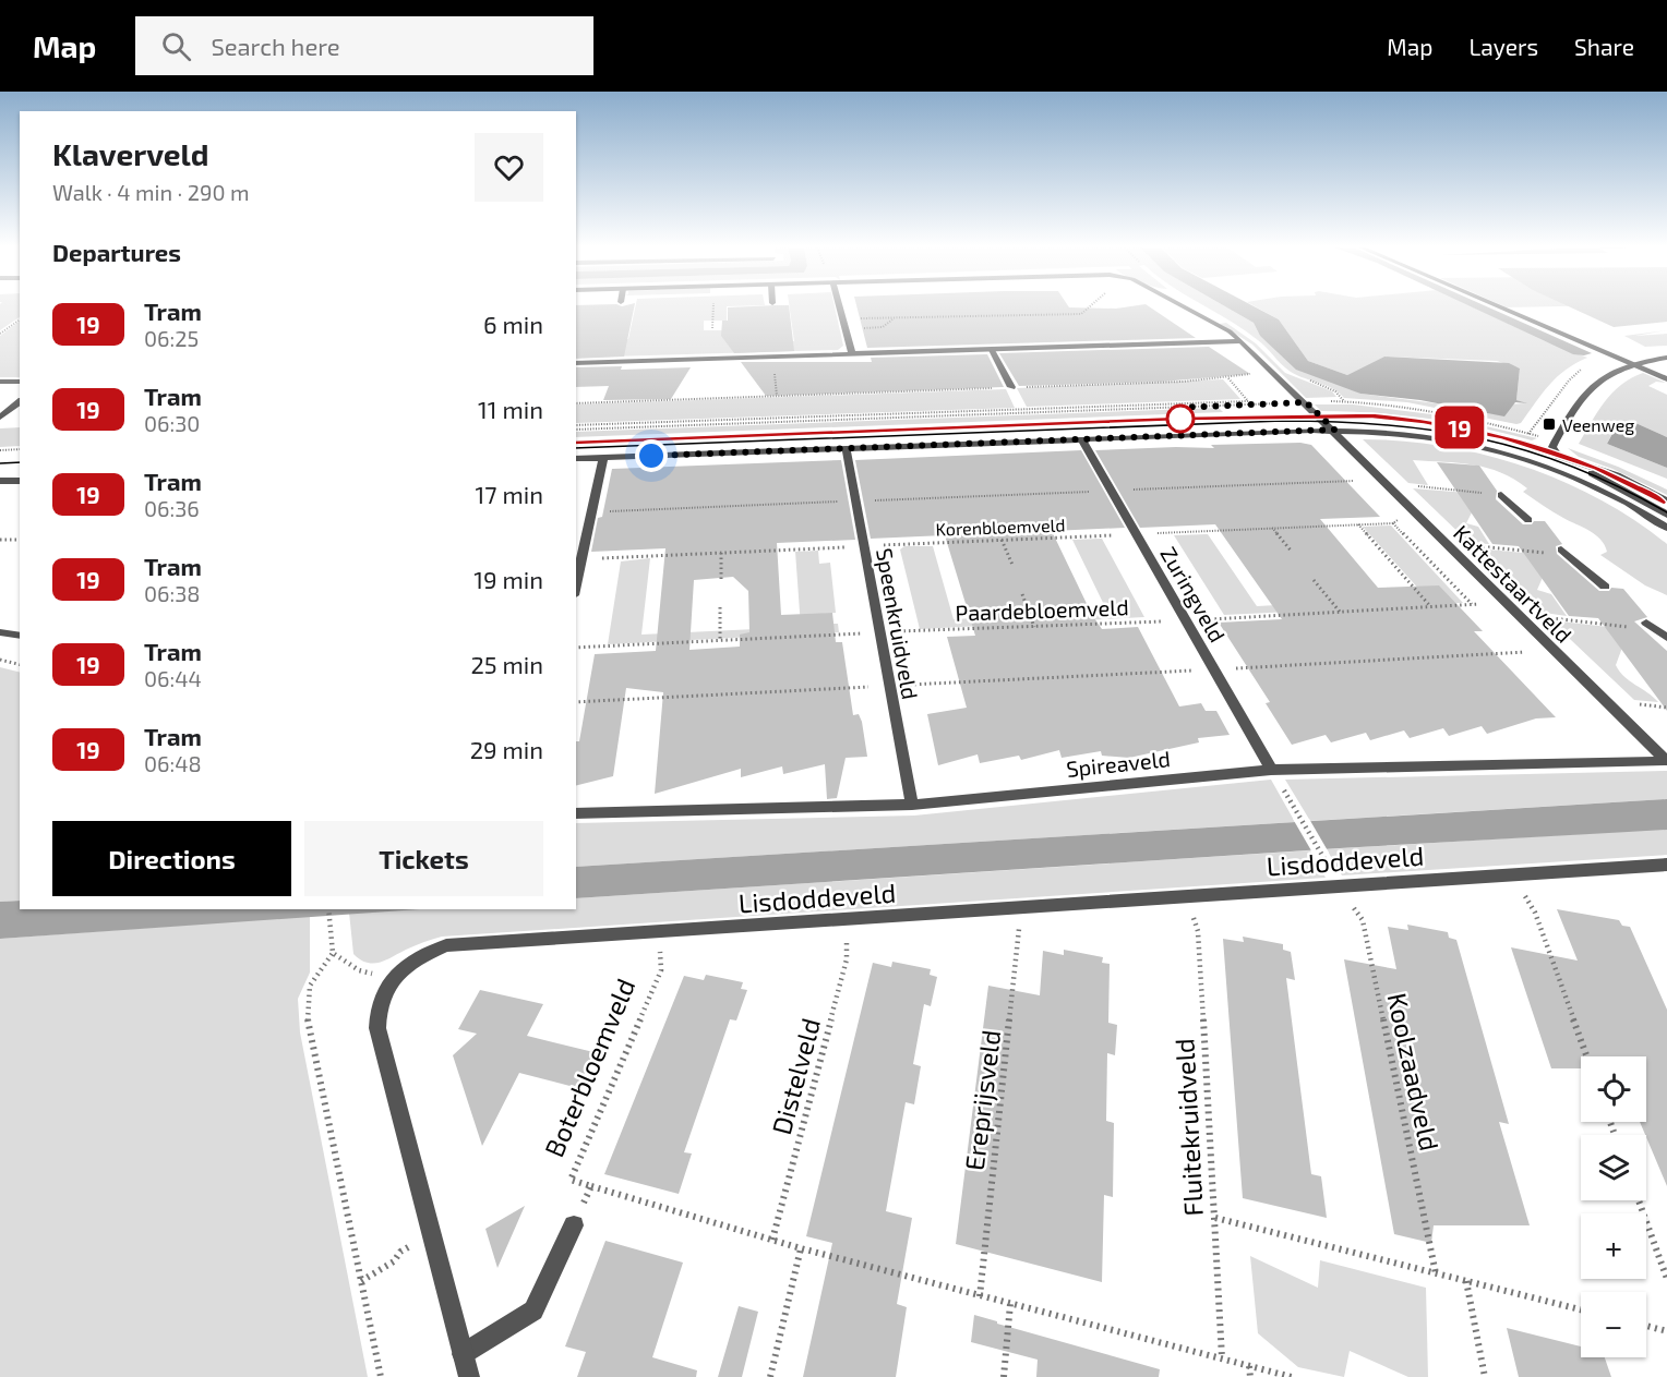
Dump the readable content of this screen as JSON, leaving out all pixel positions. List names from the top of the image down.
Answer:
{
  "streets": {
    "street": [
      "Kattestaartveld",
      "Zuringveld",
      "Speenkruidveld",
      "Spireaveld",
      "Lisdoddeveld"
    ],
    "path": [
      "Korenbloemveld",
      "Paardebloemveld",
      "Boterbloemveld",
      "Koolzaadveld",
      "Distelveld",
      "Ereprijsveld",
      "Fluitekruidveld"
    ]
  },
  "crossings": [
    ["Korenbloemveld", "Kattestaartveld"],
    ["Korenbloemveld", "Zuringveld"],
    ["Korenbloemveld", "Speenkruidveld"],
    ["Kattestaartveld", "Paardebloemveld"],
    ["Kattestaartveld", "Spireaveld"],
    ["Zuringveld", "Paardebloemveld"],
    ["Zuringveld", "Spireaveld"],
    ["Paardebloemveld", "Speenkruidveld"],
    ["Speenkruidveld", "Spireaveld"],
    ["Lisdoddeveld", "Boterbloemveld"],
    ["Lisdoddeveld", "Koolzaadveld"],
    ["Lisdoddeveld", "Distelveld"],
    ["Lisdoddeveld", "Ereprijsveld"],
    ["Lisdoddeveld", "Fluitekruidveld"]
  ],
  "places": {
    "transit": ["Veenweg"]
  },
  "lines": ["tram line 19"],
  "page": {
    "header": "Map",
    "search": "Search here",
    "nav": ["Map", "Layers", "Share"],
    "on_map": "19",
    "heading": [
      ["Klaverveld", "Walk · 4 min · 290 m"],
      "Departures"
    ],
    "list": [
      {
        "mark": "19",
        "name": "Tram",
        "note": "06:25",
        "value": "6 min"
      },
      {
        "mark": "19",
        "name": "Tram",
        "note": "06:30",
        "value": "11 min"
      },
      {
        "mark": "19",
        "name": "Tram",
        "note": "06:36",
        "value": "17 min"
      },
      {
        "mark": "19",
        "name": "Tram",
        "note": "06:38",
        "value": "19 min"
      },
      {
        "mark": "19",
        "name": "Tram",
        "note": "06:44",
        "value": "25 min"
      },
      {
        "mark": "19",
        "name": "Tram",
        "note": "06:48",
        "value": "29 min"
      }
    ],
    "buttons": ["Directions", "Tickets"],
    "map_buttons": ["+", "−"]
  }
}
